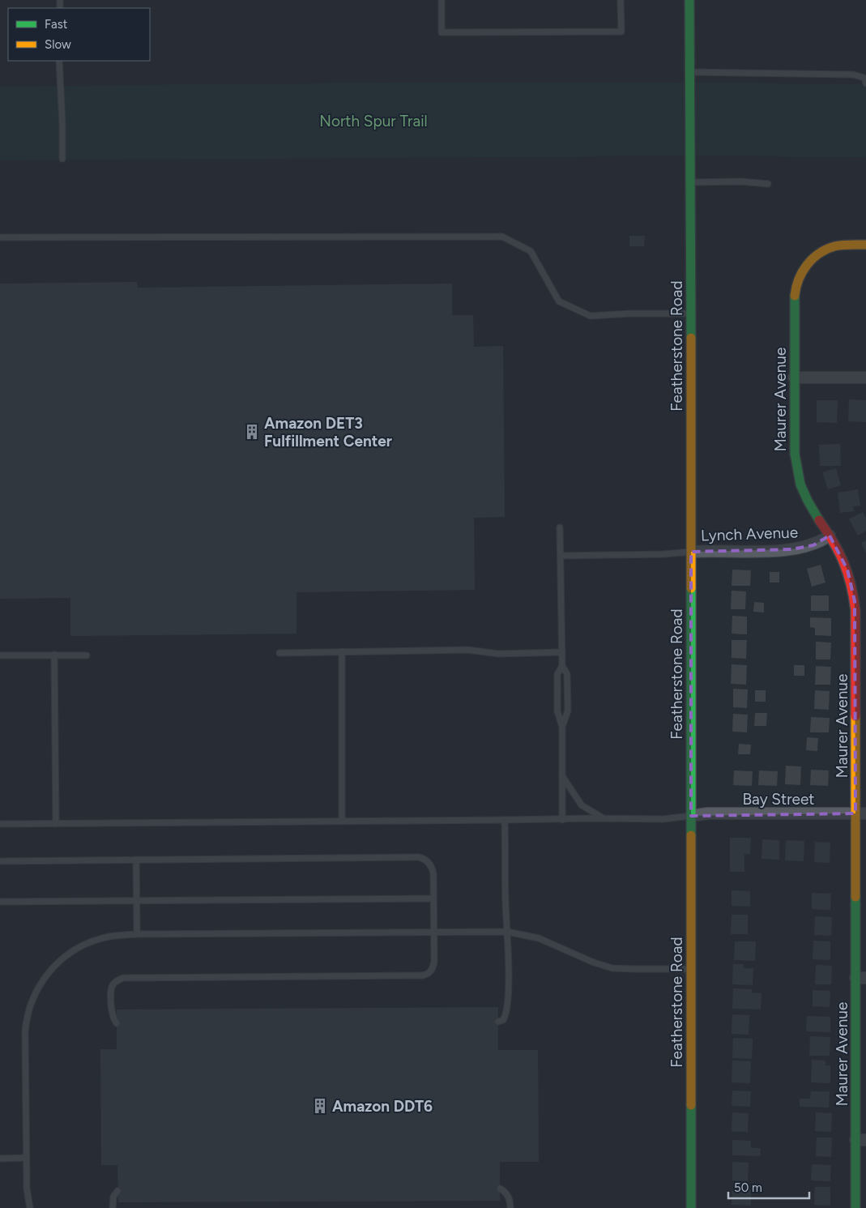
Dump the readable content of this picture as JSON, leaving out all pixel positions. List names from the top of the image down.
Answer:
{
  "streets": {
    "street": [
      "Featherstone Road",
      "Maurer Avenue",
      "Lynch Avenue",
      "Bay Street"
    ]
  },
  "crossings": [
    ["Featherstone Road", "Lynch Avenue"],
    ["Featherstone Road", "Bay Street"],
    ["Maurer Avenue", "Lynch Avenue"],
    ["Maurer Avenue", "Bay Street"]
  ],
  "parks": ["North Spur Trail"],
  "places": {
    "building": ["Amazon DET3 Fulfillment Center", "Amazon DDT6"]
  },
  "legend": ["Fast", "Slow"],
  "scale_bar": "50 m"
}
